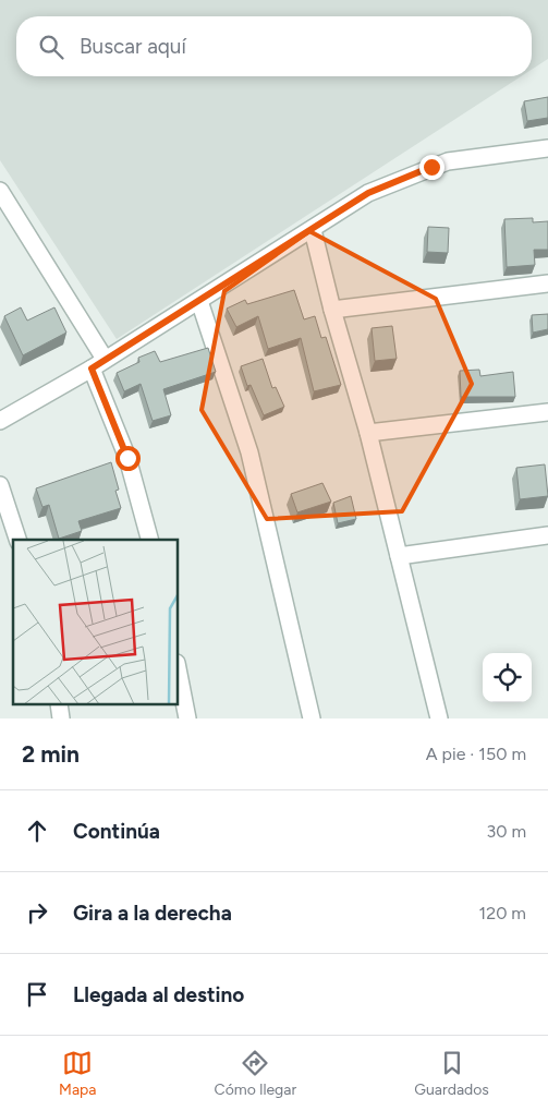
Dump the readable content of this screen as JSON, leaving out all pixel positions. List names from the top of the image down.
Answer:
{
  "page": {
    "search": "Buscar aquí",
    "heading": ["2 min", "A pie · 150 m"],
    "list": [
      ["Continúa", "30 m"],
      ["Gira a la derecha", "120 m"],
      "Llegada al destino"
    ],
    "nav": ["Mapa", "Cómo llegar", "Guardados"]
  }
}
